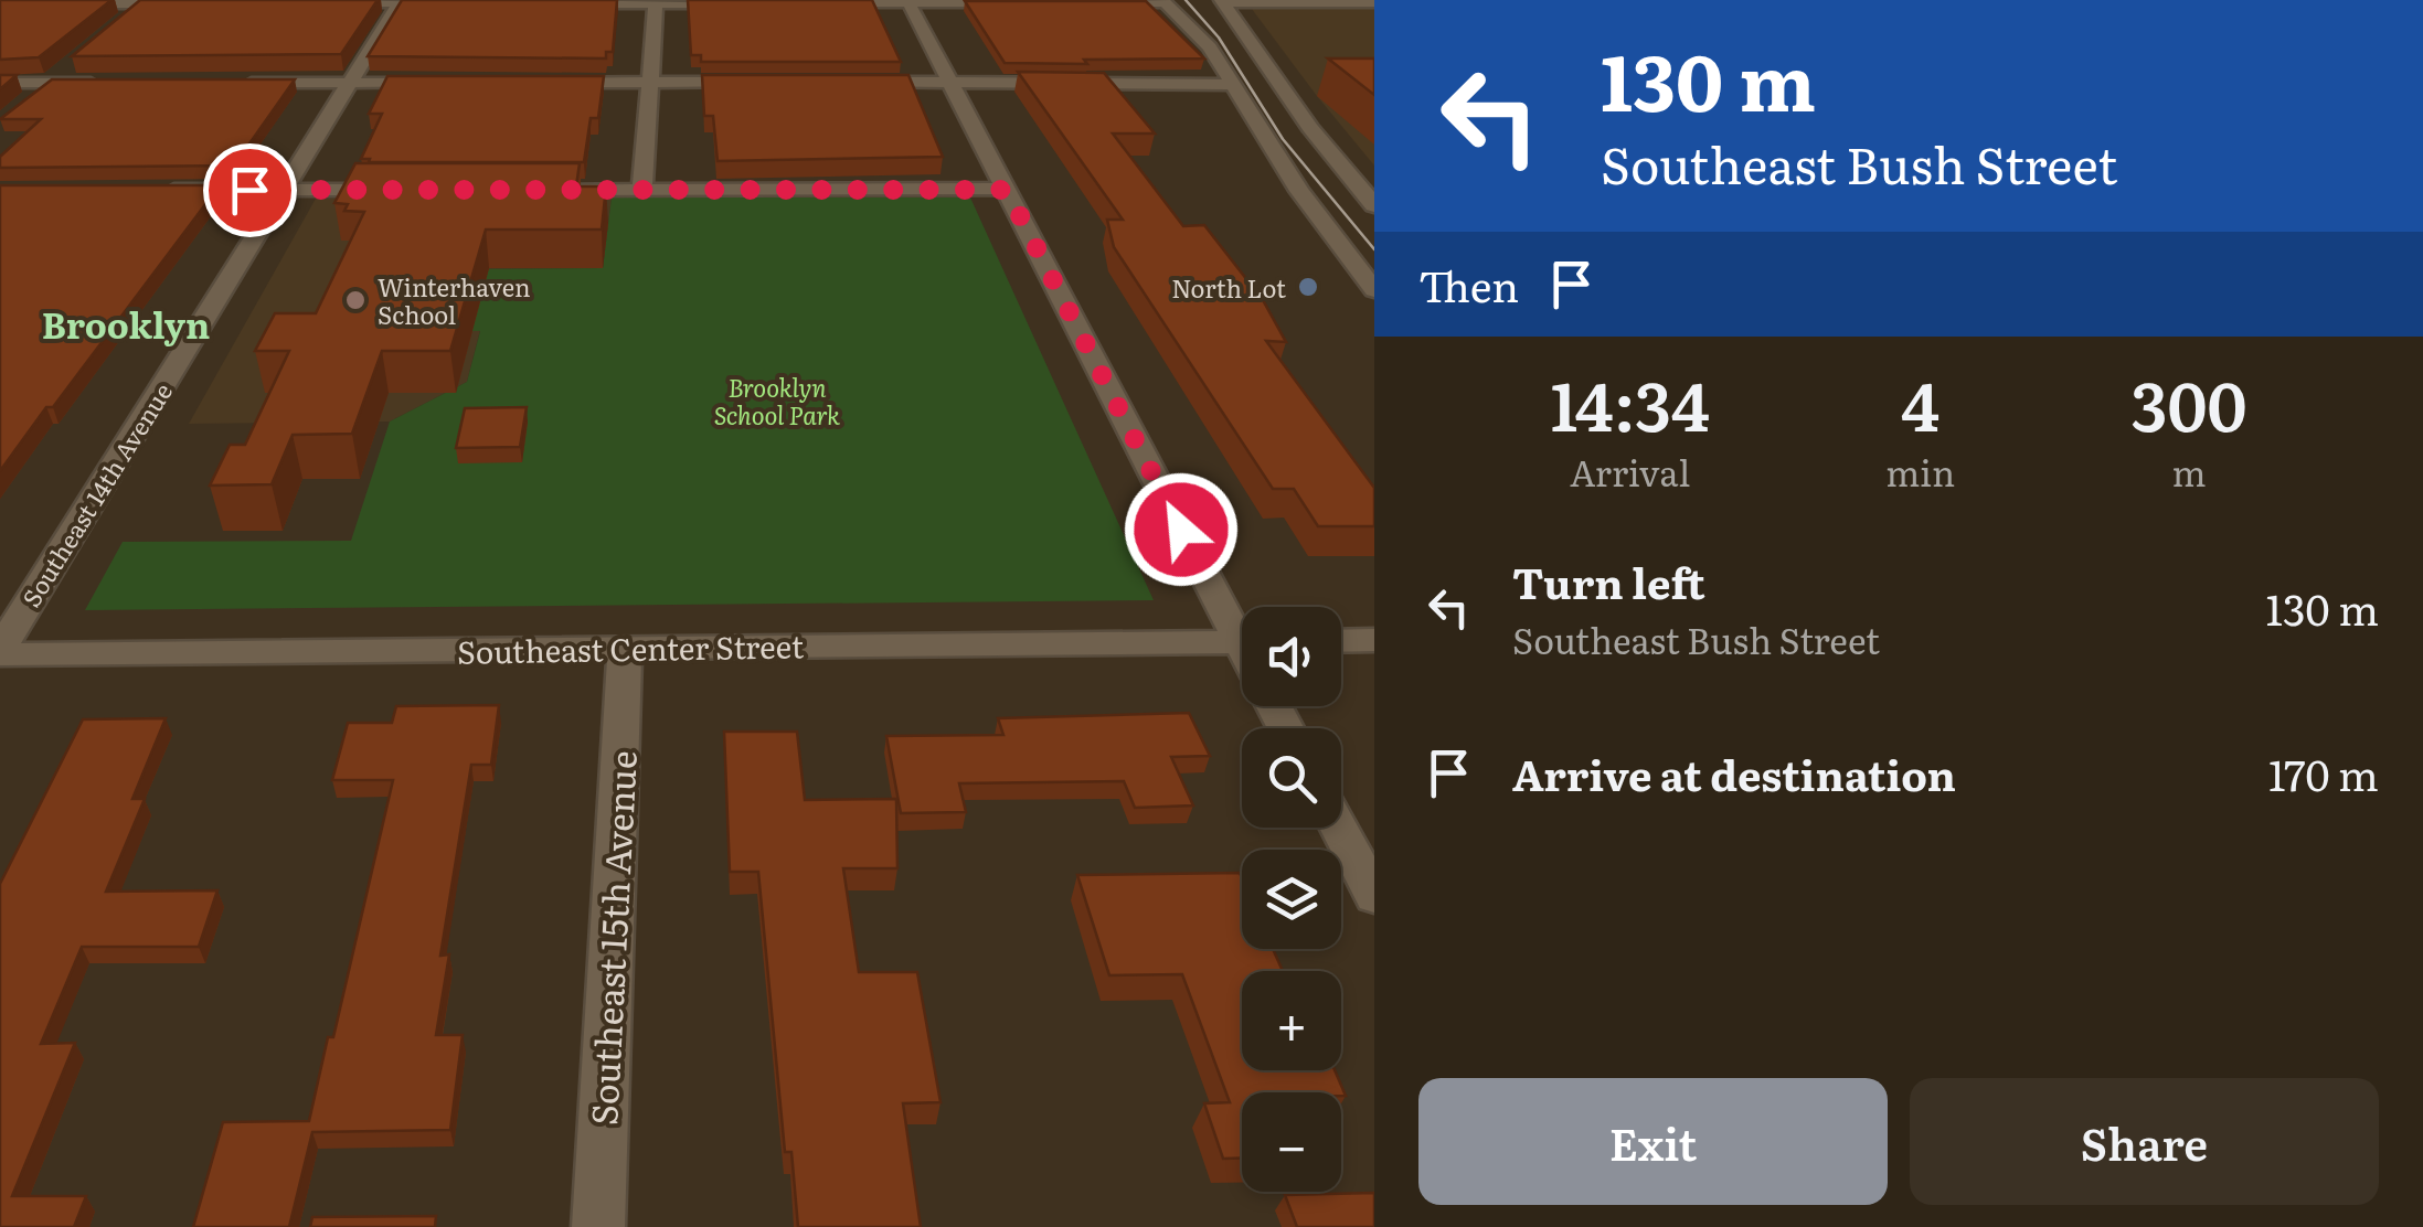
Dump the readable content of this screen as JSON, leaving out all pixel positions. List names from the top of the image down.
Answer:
{
  "streets": {
    "street": ["Southeast 14th Avenue", "Southeast Center Street", "Southeast 15th Avenue"]
  },
  "crossings": [
    ["Southeast 14th Avenue", "Southeast Center Street"],
    ["Southeast Center Street", "Southeast 15th Avenue"]
  ],
  "districts": ["Brooklyn"],
  "parks": ["Brooklyn School Park"],
  "places": ["North Lot", "Winterhaven School"],
  "page": {
    "turn": ["130 m", "Southeast Bush Street"],
    "then": "Then",
    "eta": [
      "14:34",
      "Arrival",
      "4",
      "min",
      "300",
      "m"
    ],
    "list": [
      {
        "name": "Turn left",
        "note": "Southeast Bush Street",
        "value": "130 m"
      },
      {
        "name": "Arrive at destination",
        "value": "170 m"
      }
    ],
    "map_buttons": ["+", "−"],
    "buttons": ["Exit", "Share"]
  }
}
